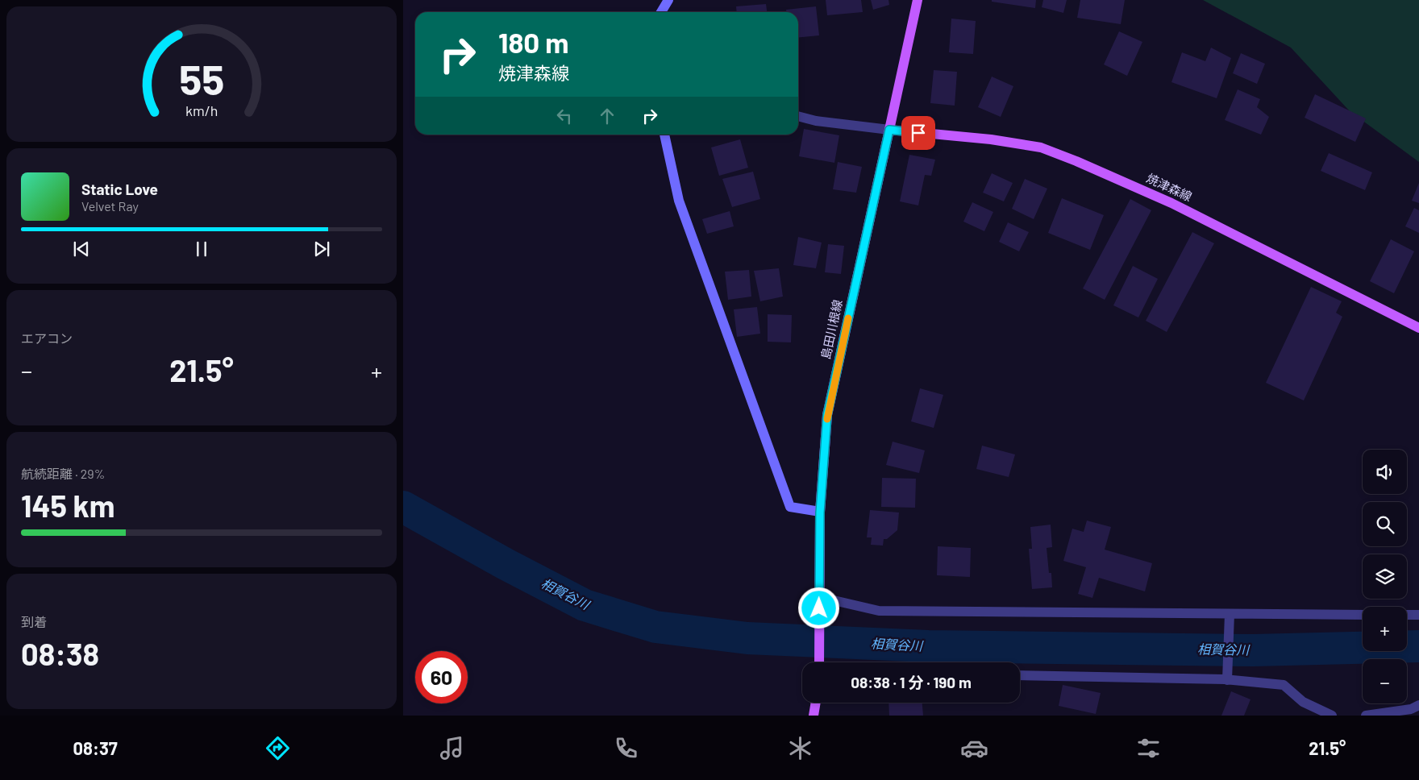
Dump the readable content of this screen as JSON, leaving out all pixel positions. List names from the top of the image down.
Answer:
{
  "streets": {
    "main road": ["焼津森線", "島田川根線"]
  },
  "crossings": [
    ["焼津森線", "島田川根線"]
  ],
  "water": ["相賀谷川"],
  "page": {
    "turn": ["180 m", "焼津森線"],
    "song": ["Static Love", "Velvet Ray"],
    "tile": [
      "エアコン",
      ["航続距離 · 29%", "145 km"],
      ["到着", "08:38"]
    ],
    "heat": ["−", "21.5°", "+"],
    "map_buttons": ["+", "−"],
    "limit": "60",
    "trip": "08:38 · 1 分 · 190 m",
    "tabs": ["08:37", "21.5°"],
    "gauge": ["55", "km/h"]
  }
}
